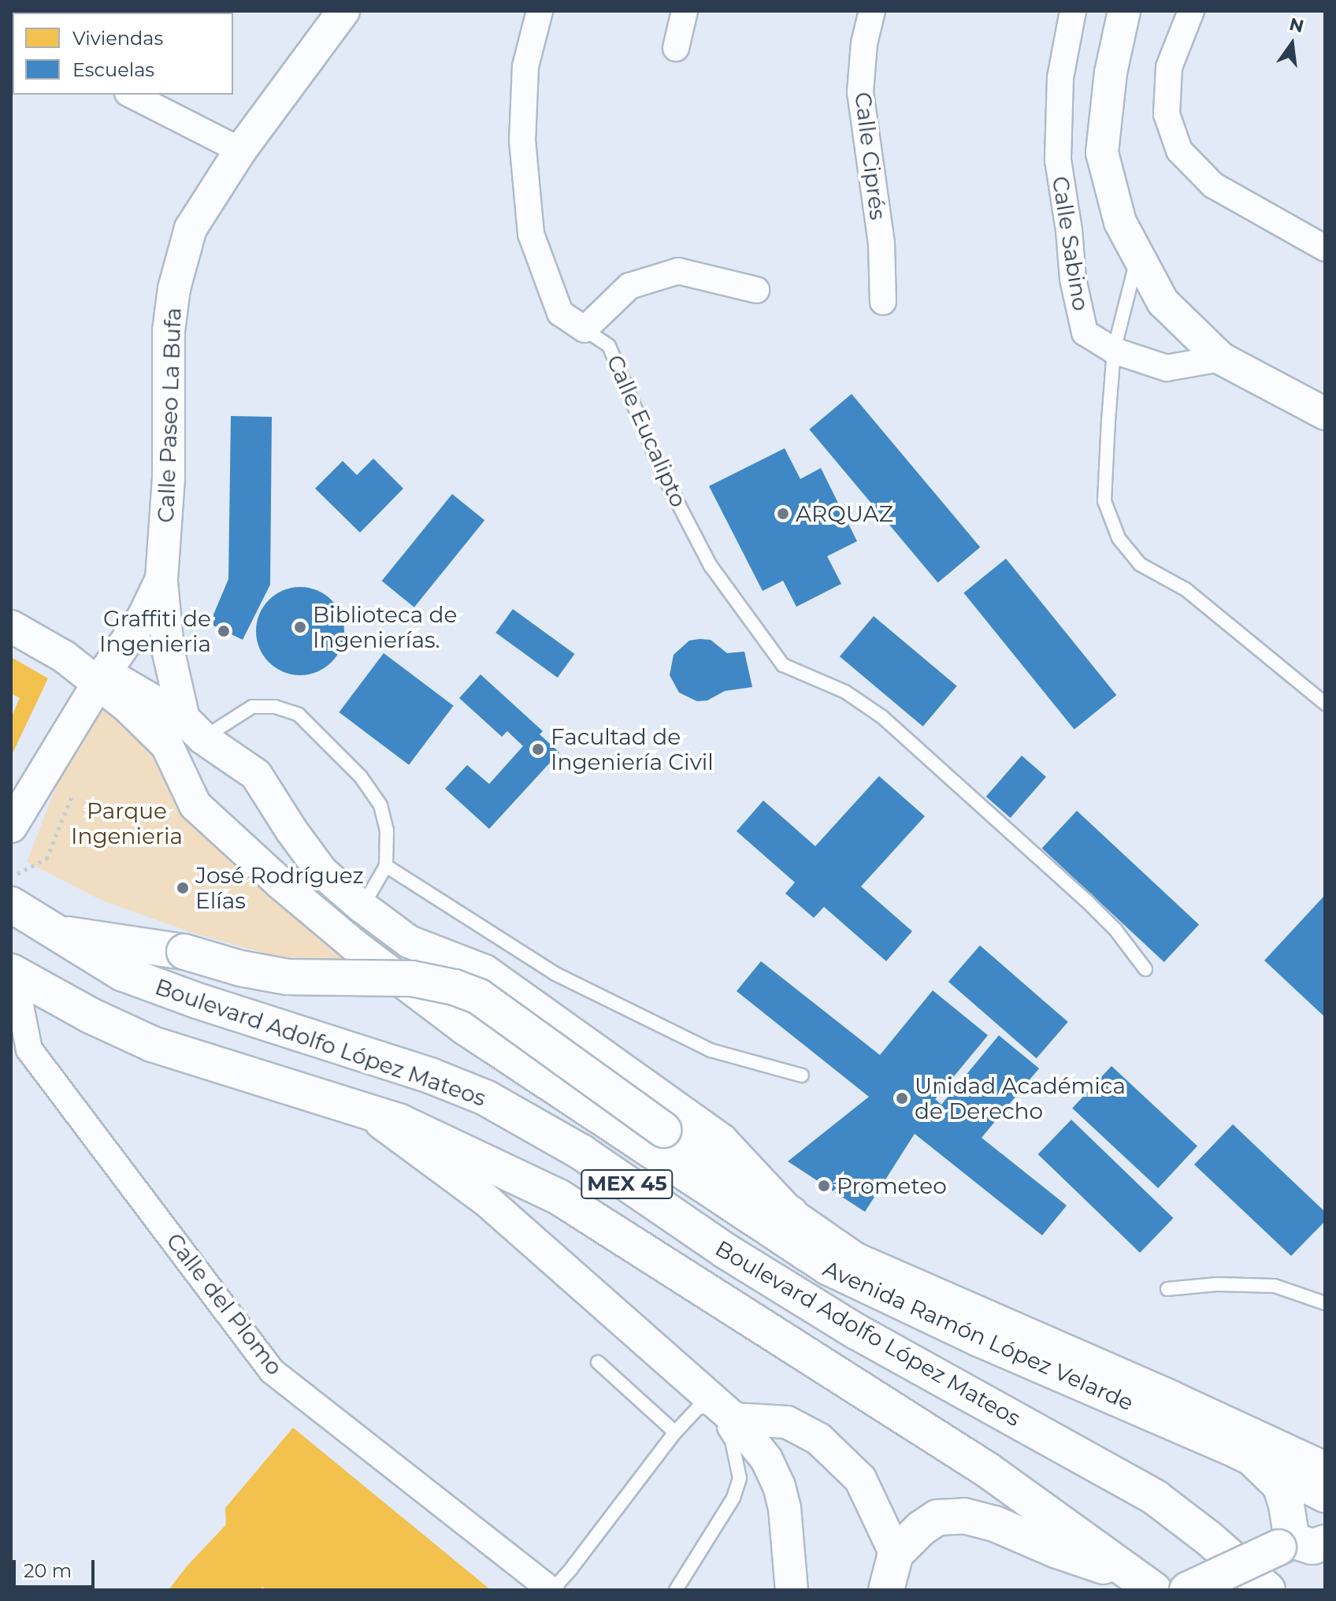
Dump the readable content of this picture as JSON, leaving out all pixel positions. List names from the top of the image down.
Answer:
{
  "streets": {
    "main road": ["Boulevard Adolfo López Mateos", "MEX 45"],
    "street": [
      "Calle Ciprés",
      "Calle Sabino",
      "Calle Paseo La Bufa",
      "Calle Eucalipto",
      "Calle del Plomo",
      "Avenida Ramón López Velarde"
    ]
  },
  "crossings": [
    ["Calle Paseo La Bufa", "Avenida Ramón López Velarde"],
    ["Boulevard Adolfo López Mateos", "Calle del Plomo"]
  ],
  "parks": ["Parque Ingenieria"],
  "places": [
    "ARQUAZ",
    "Biblioteca de Ingenierías.",
    "Graffiti de Ingenieria",
    "Facultad de Ingeniería Civil",
    "José Rodríguez Elías",
    "Unidad Académica de Derecho",
    "Prometeo"
  ],
  "legend": ["Viviendas", "Escuelas"],
  "scale_bar": "20 m",
  "north": "top"
}
